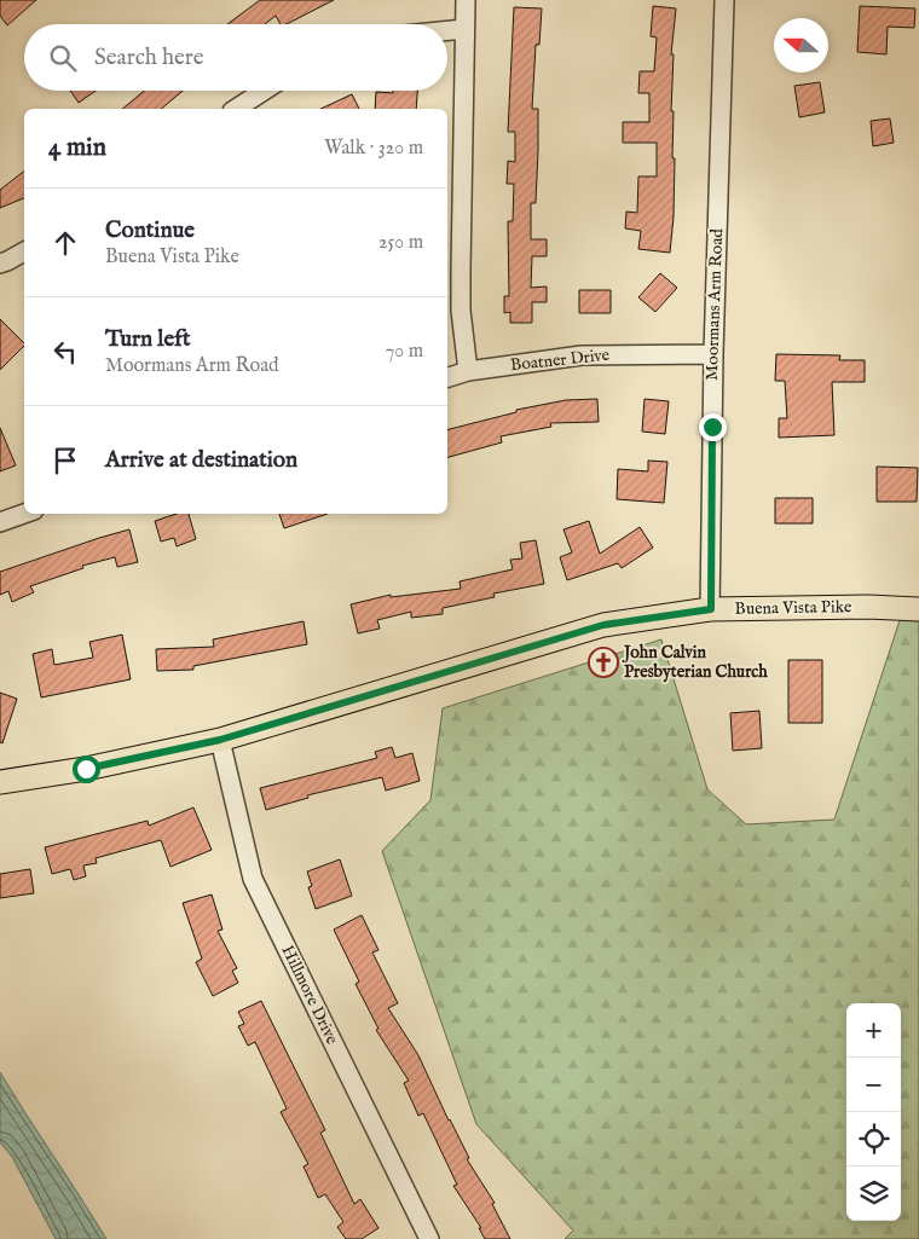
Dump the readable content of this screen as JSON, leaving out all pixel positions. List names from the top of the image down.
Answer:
{
  "streets": {
    "main road": ["Buena Vista Pike"],
    "street": ["Moormans Arm Road", "Boatner Drive", "Hillmore Drive"]
  },
  "crossings": [
    ["Moormans Arm Road", "Boatner Drive"],
    ["Moormans Arm Road", "Buena Vista Pike"],
    ["Buena Vista Pike", "Hillmore Drive"]
  ],
  "places": {
    "church": ["John Calvin Presbyterian Church"]
  },
  "north": "left",
  "page": {
    "search": "Search here",
    "heading": ["4 min", "Walk · 320 m"],
    "list": [
      ["Continue", "Buena Vista Pike", "250 m"],
      ["Turn left", "Moormans Arm Road", "70 m"],
      "Arrive at destination"
    ],
    "map_buttons": ["+", "−"]
  }
}
